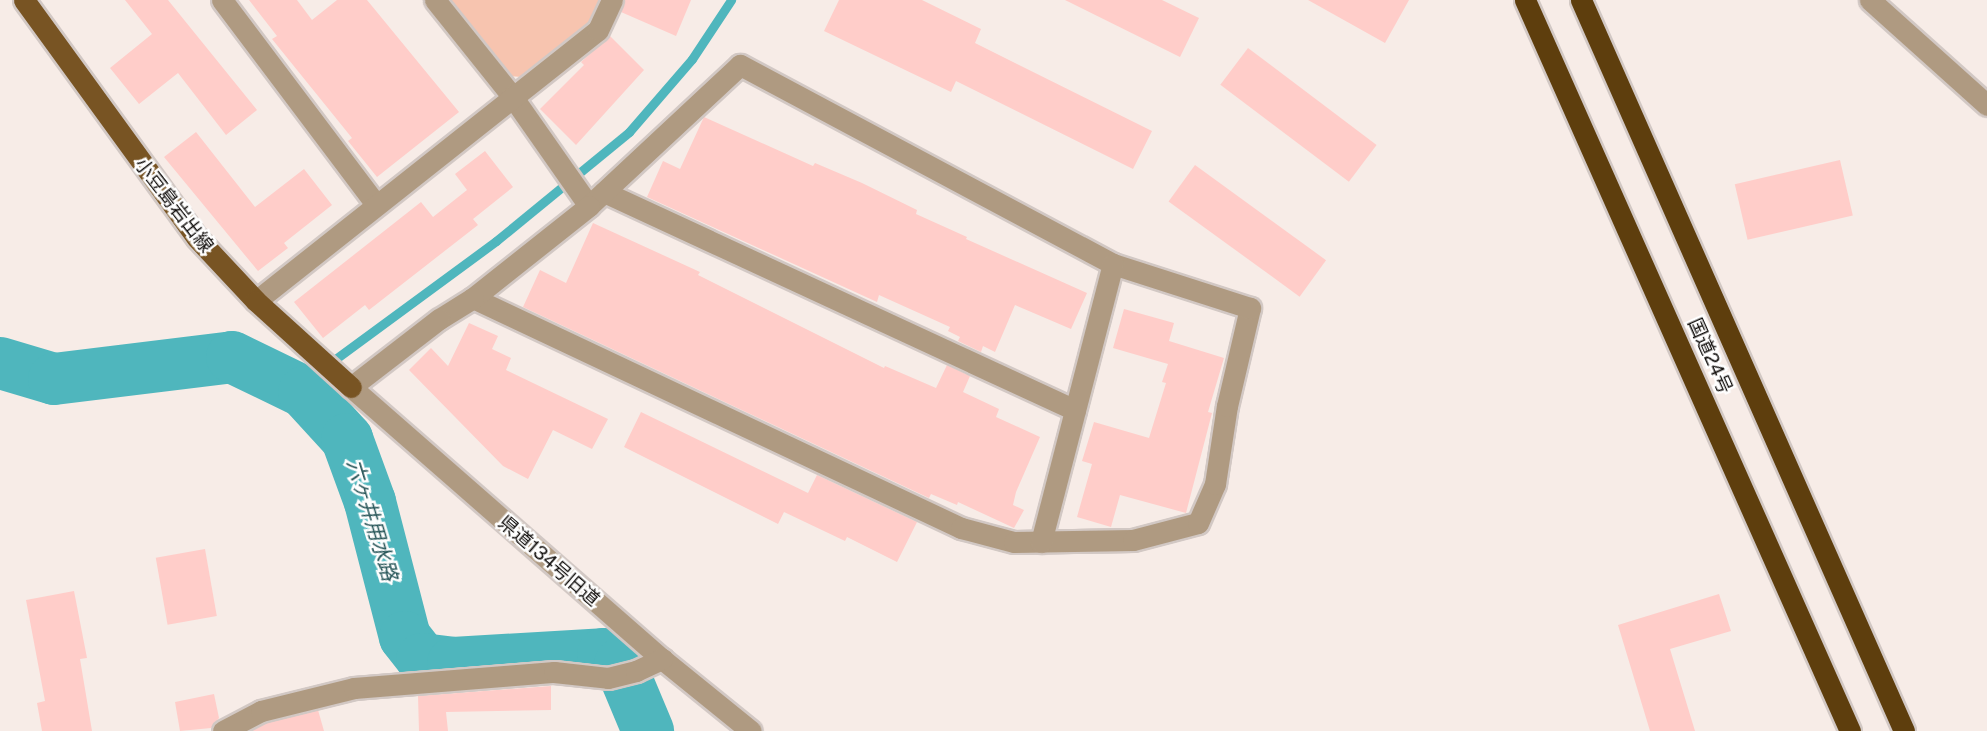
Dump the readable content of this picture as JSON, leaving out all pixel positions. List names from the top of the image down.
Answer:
{
  "streets": {
    "highway": ["国道24号"],
    "main road": ["小豆島岩出線"],
    "street": ["県道134号旧道"]
  },
  "crossings": [
    ["小豆島岩出線", "県道134号旧道"]
  ],
  "water": ["六ヶ井用水路"]
}
